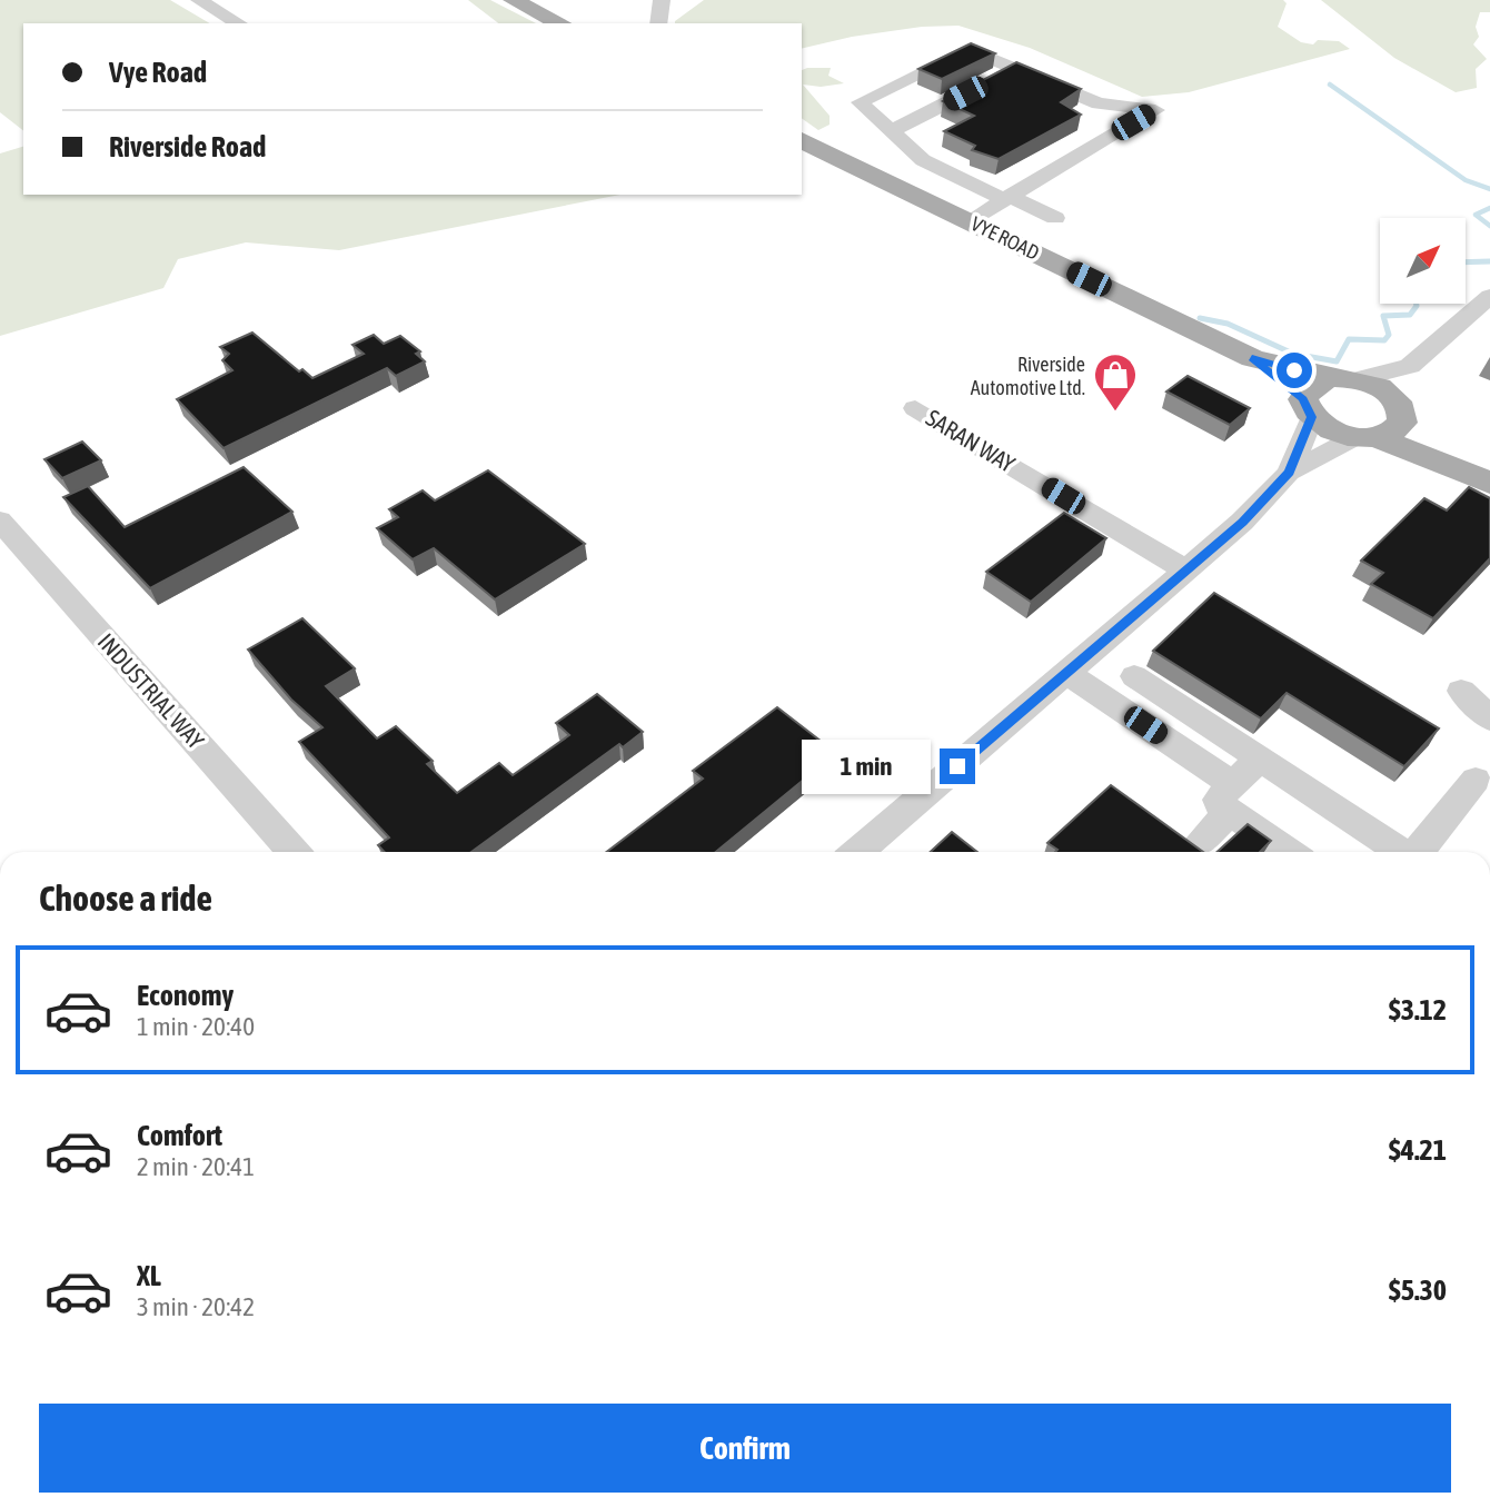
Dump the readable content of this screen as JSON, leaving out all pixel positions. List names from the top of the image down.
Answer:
{
  "streets": {
    "main road": ["VYE ROAD"],
    "street": ["SARAN WAY", "INDUSTRIAL WAY"]
  },
  "places": {
    "shop": ["Riverside Automotive Ltd."]
  },
  "north": "top right",
  "page": {
    "banner": ["Vye Road", "Riverside Road"],
    "bubble": "1 min",
    "heading": "Choose a ride",
    "list": [
      {
        "name": "Economy",
        "note": "1 min · 20:40",
        "value": "$3.12"
      },
      {
        "name": "Comfort",
        "note": "2 min · 20:41",
        "value": "$4.21"
      },
      {
        "name": "XL",
        "note": "3 min · 20:42",
        "value": "$5.30"
      }
    ],
    "buttons": "Confirm"
  }
}
